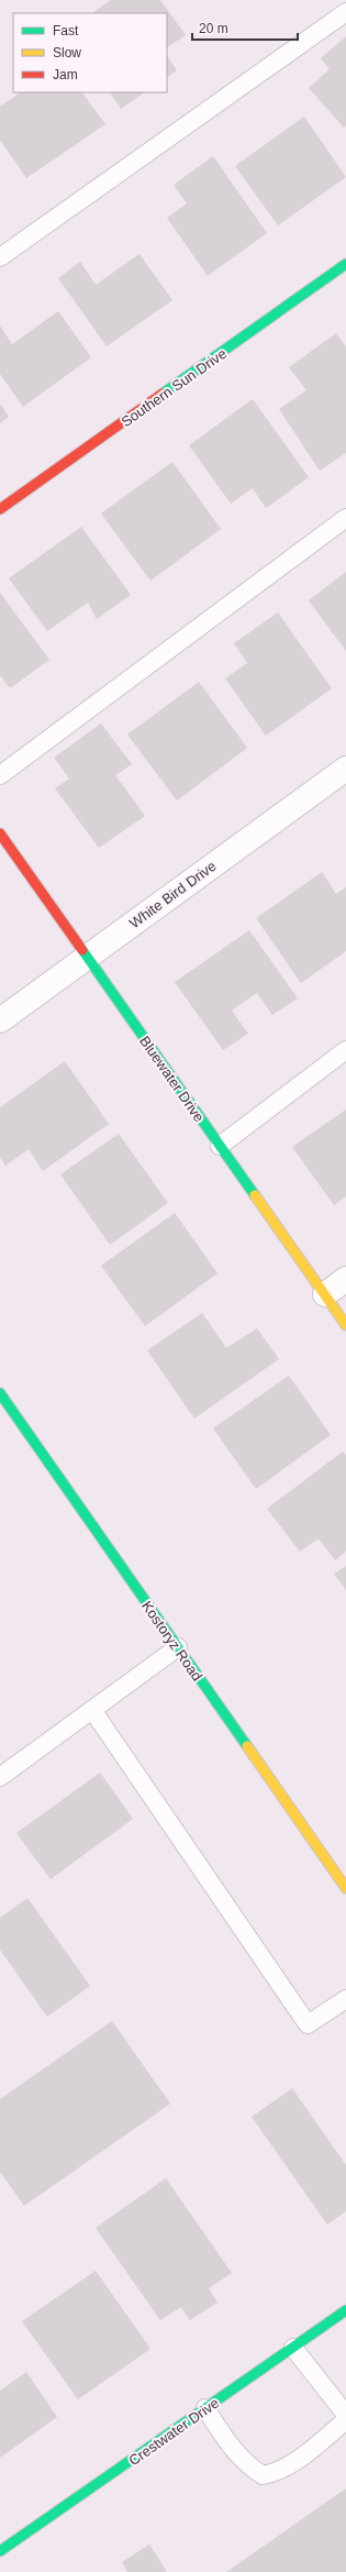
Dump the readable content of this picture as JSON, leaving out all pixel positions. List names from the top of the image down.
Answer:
{
  "streets": {
    "street": [
      "Southern Sun Drive",
      "White Bird Drive",
      "Bluewater Drive",
      "Kostoryz Road",
      "Crestwater Drive"
    ]
  },
  "crossings": [
    ["White Bird Drive", "Bluewater Drive"]
  ],
  "legend": ["Fast", "Slow", "Jam"],
  "scale_bar": "20 m"
}
